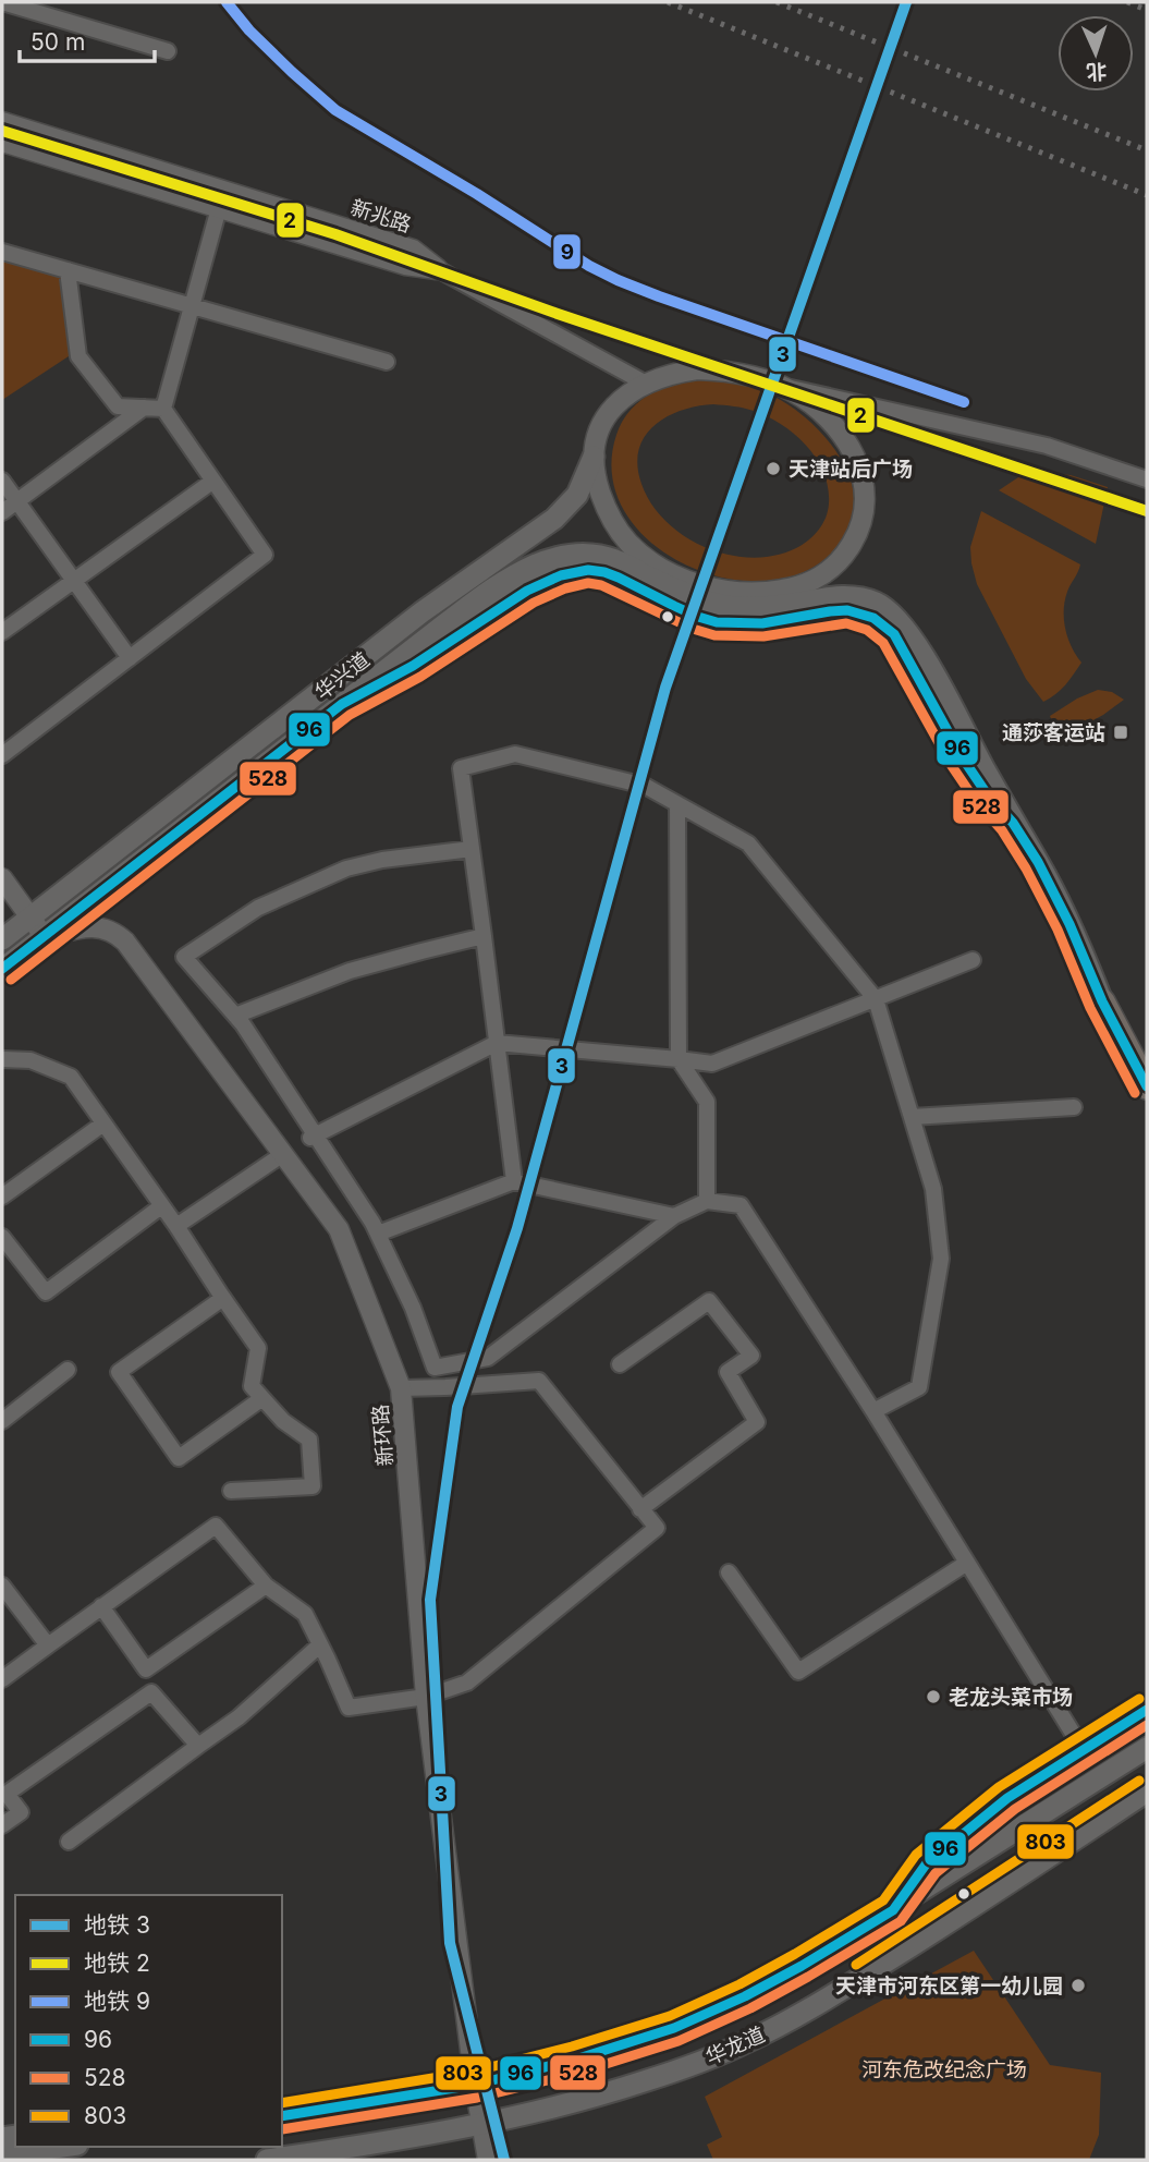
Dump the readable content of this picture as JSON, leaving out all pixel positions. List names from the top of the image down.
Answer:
{
  "streets": {
    "main road": ["华兴道", "华龙道"],
    "street": ["新兆路", "新环路"]
  },
  "crossings": [
    ["华兴道", "新环路"],
    ["新环路", "华龙道"]
  ],
  "parks": ["河东危改纪念广场"],
  "places": {
    "other": ["天津站后广场", "老龙头菜市场", "天津市河东区第一幼儿园"],
    "transit": ["通莎客运站"]
  },
  "lines": [
    "metro line 3",
    "metro line 9",
    "metro line 2",
    "transit line 96",
    "transit line 528",
    "transit line 803"
  ],
  "legend": [
    "地铁 3",
    "地铁 2",
    "地铁 9",
    "96",
    "528",
    "803"
  ],
  "scale_bar": "50 m",
  "north": "bottom"
}
